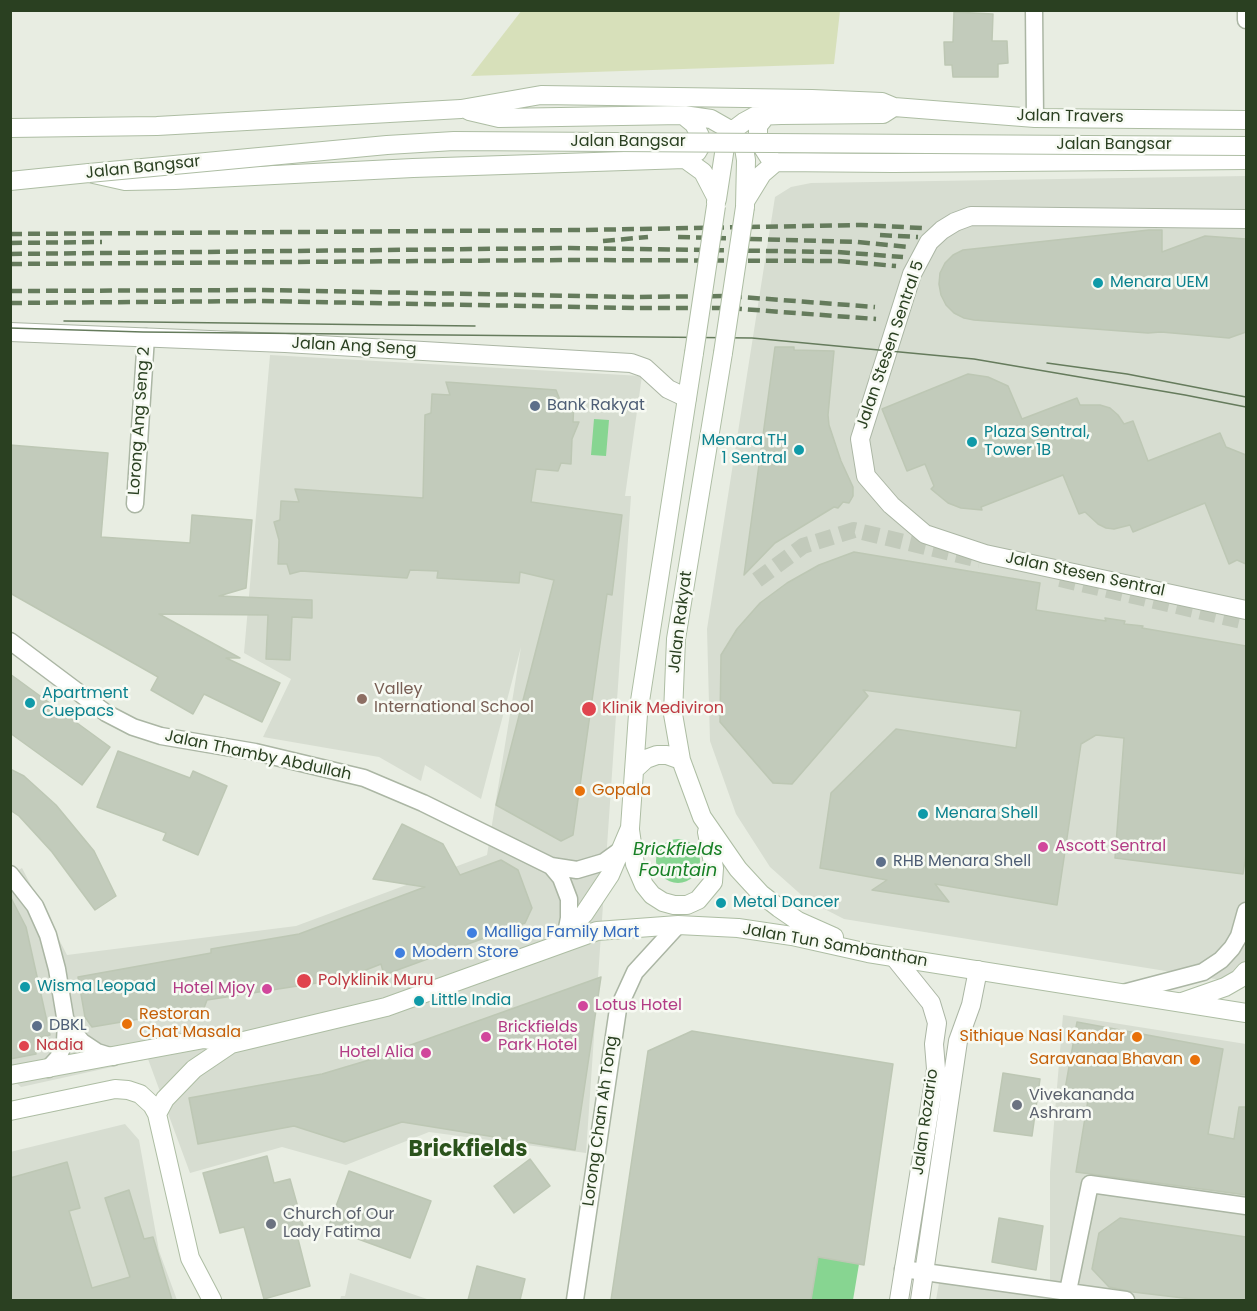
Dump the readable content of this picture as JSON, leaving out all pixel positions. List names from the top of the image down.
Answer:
{
  "streets": {
    "main road": [
      "Jalan Travers",
      "Jalan Bangsar",
      "Jalan Stesen Sentral 5",
      "Jalan Ang Seng",
      "Jalan Stesen Sentral",
      "Jalan Rakyat",
      "Jalan Tun Sambanthan",
      "Jalan Rozario"
    ],
    "street": ["Lorong Ang Seng 2", "Jalan Thamby Abdullah", "Lorong Chan Ah Tong"]
  },
  "crossings": [
    ["Jalan Stesen Sentral 5", "Jalan Stesen Sentral"],
    ["Jalan Ang Seng", "Lorong Ang Seng 2"],
    ["Jalan Ang Seng", "Jalan Rakyat"],
    ["Jalan Rakyat", "Jalan Thamby Abdullah"],
    ["Jalan Rakyat", "Jalan Tun Sambanthan"],
    ["Jalan Tun Sambanthan", "Lorong Chan Ah Tong"],
    ["Jalan Tun Sambanthan", "Jalan Rozario"]
  ],
  "districts": ["Brickfields"],
  "water": ["Brickfields Fountain"],
  "places": [
    "Menara UEM",
    "Bank Rakyat",
    "Plaza Sentral, Tower 1B",
    "Menara TH 1 Sentral",
    "Valley International School",
    "Apartment Cuepacs",
    "Klinik Mediviron",
    "Gopala",
    "Menara Shell",
    "Ascott Sentral",
    "RHB Menara Shell",
    "Metal Dancer",
    "Malliga Family Mart",
    "Modern Store",
    "Polyklinik Muru",
    "Wisma Leopad",
    "Hotel Mjoy",
    "Little India",
    "Lotus Hotel",
    "Restoran Chat Masala",
    "DBKL",
    "Brickfields Park Hotel",
    "Sithique Nasi Kandar",
    "Nadia",
    "Hotel Alia",
    "Saravanaa Bhavan",
    "Vivekananda Ashram",
    "Church of Our Lady Fatima"
  ]
}
